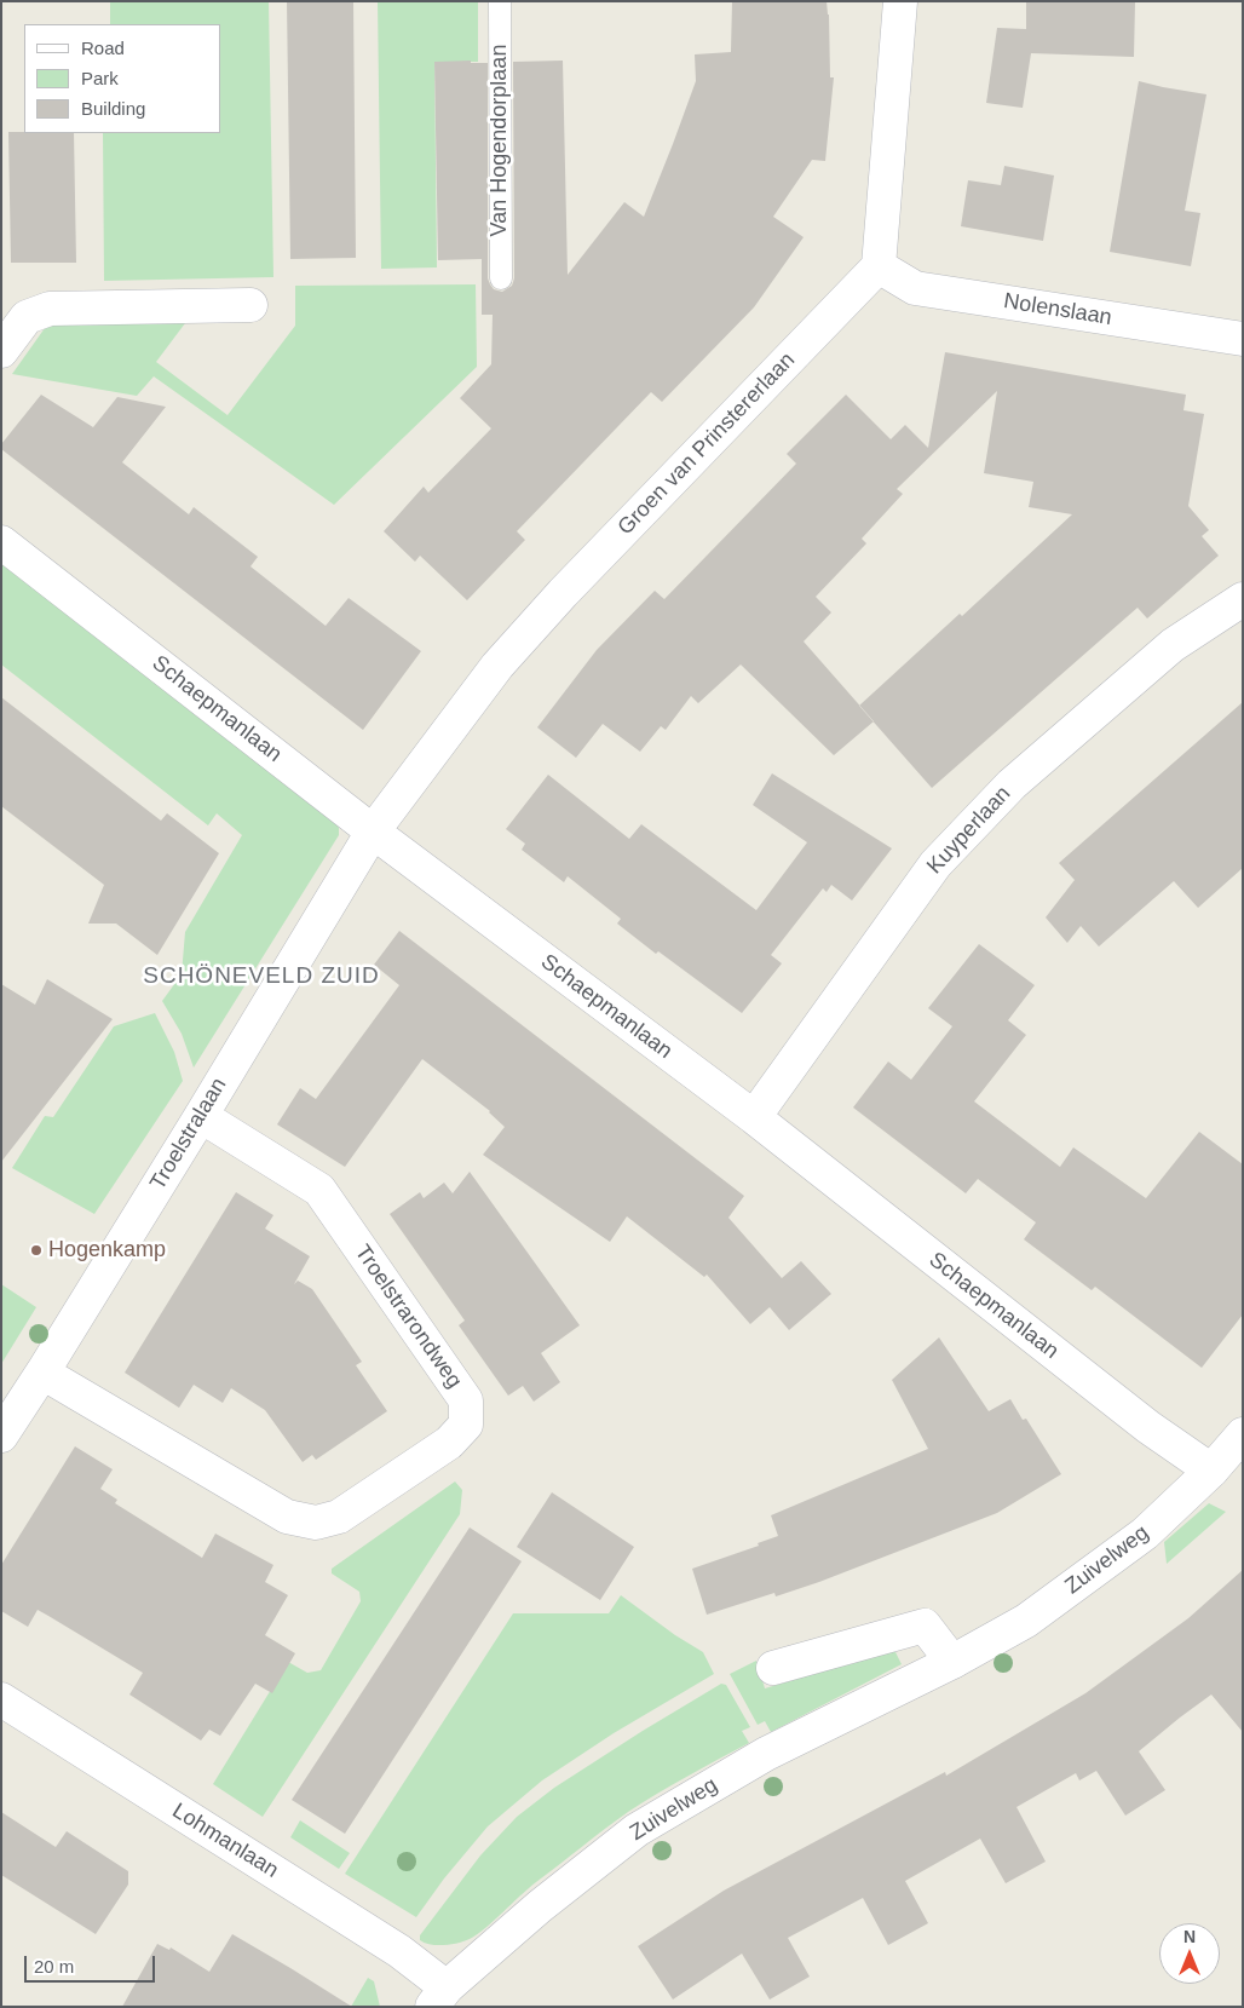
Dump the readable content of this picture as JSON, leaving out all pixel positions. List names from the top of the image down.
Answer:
{
  "streets": {
    "street": [
      "Nolenslaan",
      "Groen van Prinstererlaan",
      "Schaepmanlaan",
      "Kuyperlaan",
      "Troelstralaan",
      "Troelstrarondweg",
      "Zuivelweg",
      "Lohmanlaan"
    ],
    "lane": ["Van Hogendorplaan"]
  },
  "crossings": [
    ["Nolenslaan", "Groen van Prinstererlaan"],
    ["Groen van Prinstererlaan", "Schaepmanlaan"],
    ["Groen van Prinstererlaan", "Troelstralaan"],
    ["Schaepmanlaan", "Kuyperlaan"],
    ["Schaepmanlaan", "Troelstralaan"],
    ["Schaepmanlaan", "Zuivelweg"],
    ["Troelstralaan", "Troelstrarondweg"],
    ["Zuivelweg", "Lohmanlaan"]
  ],
  "districts": ["SCHÖNEVELD ZUID"],
  "places": ["Hogenkamp"],
  "legend": ["Road", "Park", "Building"],
  "scale_bar": "20 m",
  "north": "top"
}
